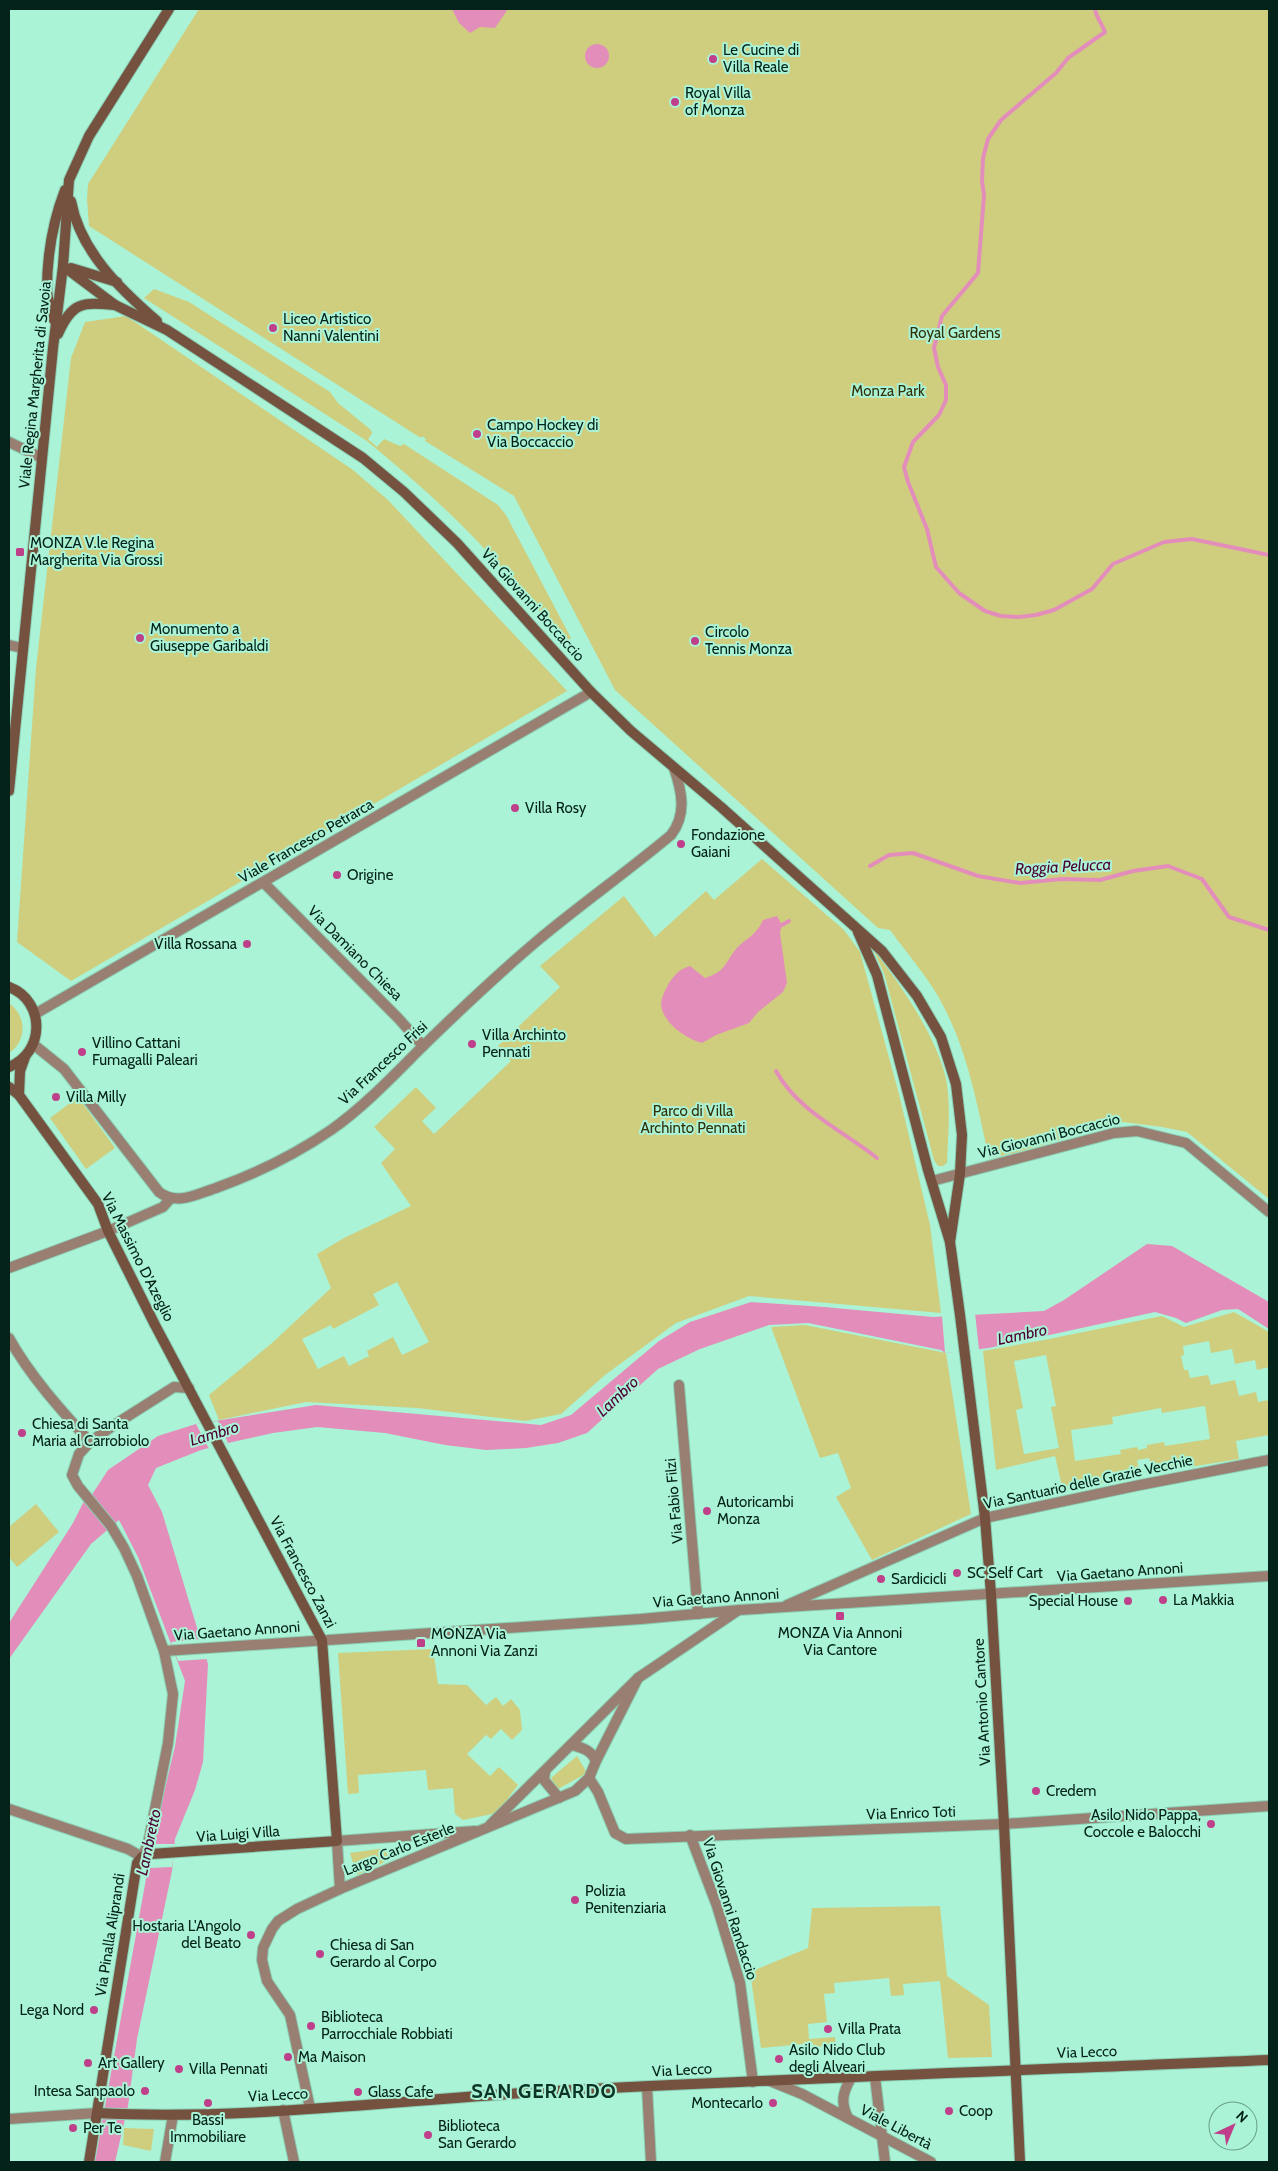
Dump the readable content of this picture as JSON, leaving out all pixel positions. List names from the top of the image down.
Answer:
{
  "streets": {
    "main road": [
      "Viale Regina Margherita di Savoia",
      "Via Giovanni Boccaccio",
      "Via Massimo D'Azeglio",
      "Via Francesco Zanzi",
      "Via Antonio Cantore",
      "Via Luigi Villa",
      "Via Pinalla Aliprandi",
      "Via Lecco"
    ],
    "street": [
      "Viale Francesco Petrarca",
      "Via Damiano Chiesa",
      "Via Francesco Frisi",
      "Via Santuario delle Grazie Vecchie",
      "Via Fabio Filzi",
      "Via Gaetano Annoni",
      "Via Enrico Toti",
      "Largo Carlo Esterle",
      "Via Giovanni Randaccio",
      "Viale Libertà"
    ]
  },
  "crossings": [
    ["Viale Regina Margherita di Savoia", "Via Giovanni Boccaccio"],
    ["Via Giovanni Boccaccio", "Viale Francesco Petrarca"],
    ["Via Giovanni Boccaccio", "Via Francesco Frisi"],
    ["Via Giovanni Boccaccio", "Via Antonio Cantore"],
    ["Viale Francesco Petrarca", "Via Damiano Chiesa"],
    ["Via Damiano Chiesa", "Via Francesco Frisi"],
    ["Via Francesco Frisi", "Via Massimo D'Azeglio"],
    ["Via Massimo D'Azeglio", "Via Francesco Zanzi"],
    ["Via Massimo D'Azeglio", "Via Pinalla Aliprandi"],
    ["Via Santuario delle Grazie Vecchie", "Via Gaetano Annoni"],
    ["Via Santuario delle Grazie Vecchie", "Via Antonio Cantore"],
    ["Via Fabio Filzi", "Via Gaetano Annoni"],
    ["Via Francesco Zanzi", "Via Gaetano Annoni"],
    ["Via Francesco Zanzi", "Via Luigi Villa"],
    ["Via Francesco Zanzi", "Largo Carlo Esterle"],
    ["Via Francesco Zanzi", "Via Pinalla Aliprandi"],
    ["Via Gaetano Annoni", "Via Antonio Cantore"],
    ["Via Gaetano Annoni", "Largo Carlo Esterle"],
    ["Via Gaetano Annoni", "Via Pinalla Aliprandi"],
    ["Via Antonio Cantore", "Via Enrico Toti"],
    ["Via Antonio Cantore", "Via Lecco"],
    ["Via Enrico Toti", "Largo Carlo Esterle"],
    ["Via Enrico Toti", "Via Giovanni Randaccio"],
    ["Via Luigi Villa", "Largo Carlo Esterle"],
    ["Via Luigi Villa", "Via Pinalla Aliprandi"],
    ["Via Giovanni Randaccio", "Via Lecco"],
    ["Via Pinalla Aliprandi", "Via Lecco"],
    ["Via Lecco", "Viale Libertà"]
  ],
  "districts": ["SAN GERARDO"],
  "water": ["Roggia Pelucca", "Lambro", "Lambretto"],
  "parks": ["Royal Gardens", "Monza Park", "Parco di Villa Archinto Pennati"],
  "places": {
    "other": [
      "Le Cucine di Villa Reale",
      "Royal Villa of Monza",
      "Liceo Artistico Nanni Valentini",
      "Campo Hockey di Via Boccaccio",
      "Monumento a Giuseppe Garibaldi",
      "Circolo Tennis Monza",
      "Villa Rosy",
      "Fondazione Gaiani",
      "Origine",
      "Villa Rossana",
      "Villa Archinto Pennati",
      "Villino Cattani Fumagalli Paleari",
      "Villa Milly",
      "Chiesa di Santa Maria al Carrobiolo",
      "Autoricambi Monza",
      "SC Self Cart",
      "Sardicicli",
      "La Makkia",
      "Special House",
      "Credem",
      "Asilo Nido Pappa, Coccole e Balocchi",
      "Polizia Penitenziaria",
      "Hostaria L'Angolo del Beato",
      "Chiesa di San Gerardo al Corpo",
      "Lega Nord",
      "Biblioteca Parrocchiale Robbiati",
      "Villa Prata",
      "Ma Maison",
      "Asilo Nido Club degli Alveari",
      "Art Gallery",
      "Villa Pennati",
      "Intesa Sanpaolo",
      "Glass Cafe",
      "Bassi Immobiliare",
      "Montecarlo",
      "Coop",
      "Per Te",
      "Biblioteca San Gerardo"
    ],
    "transit": ["MONZA V.le Regina Margherita Via Grossi", "MONZA Via Annoni Via Cantore", "MONZA Via Annoni Via Zanzi"]
  },
  "north": "top right"
}
